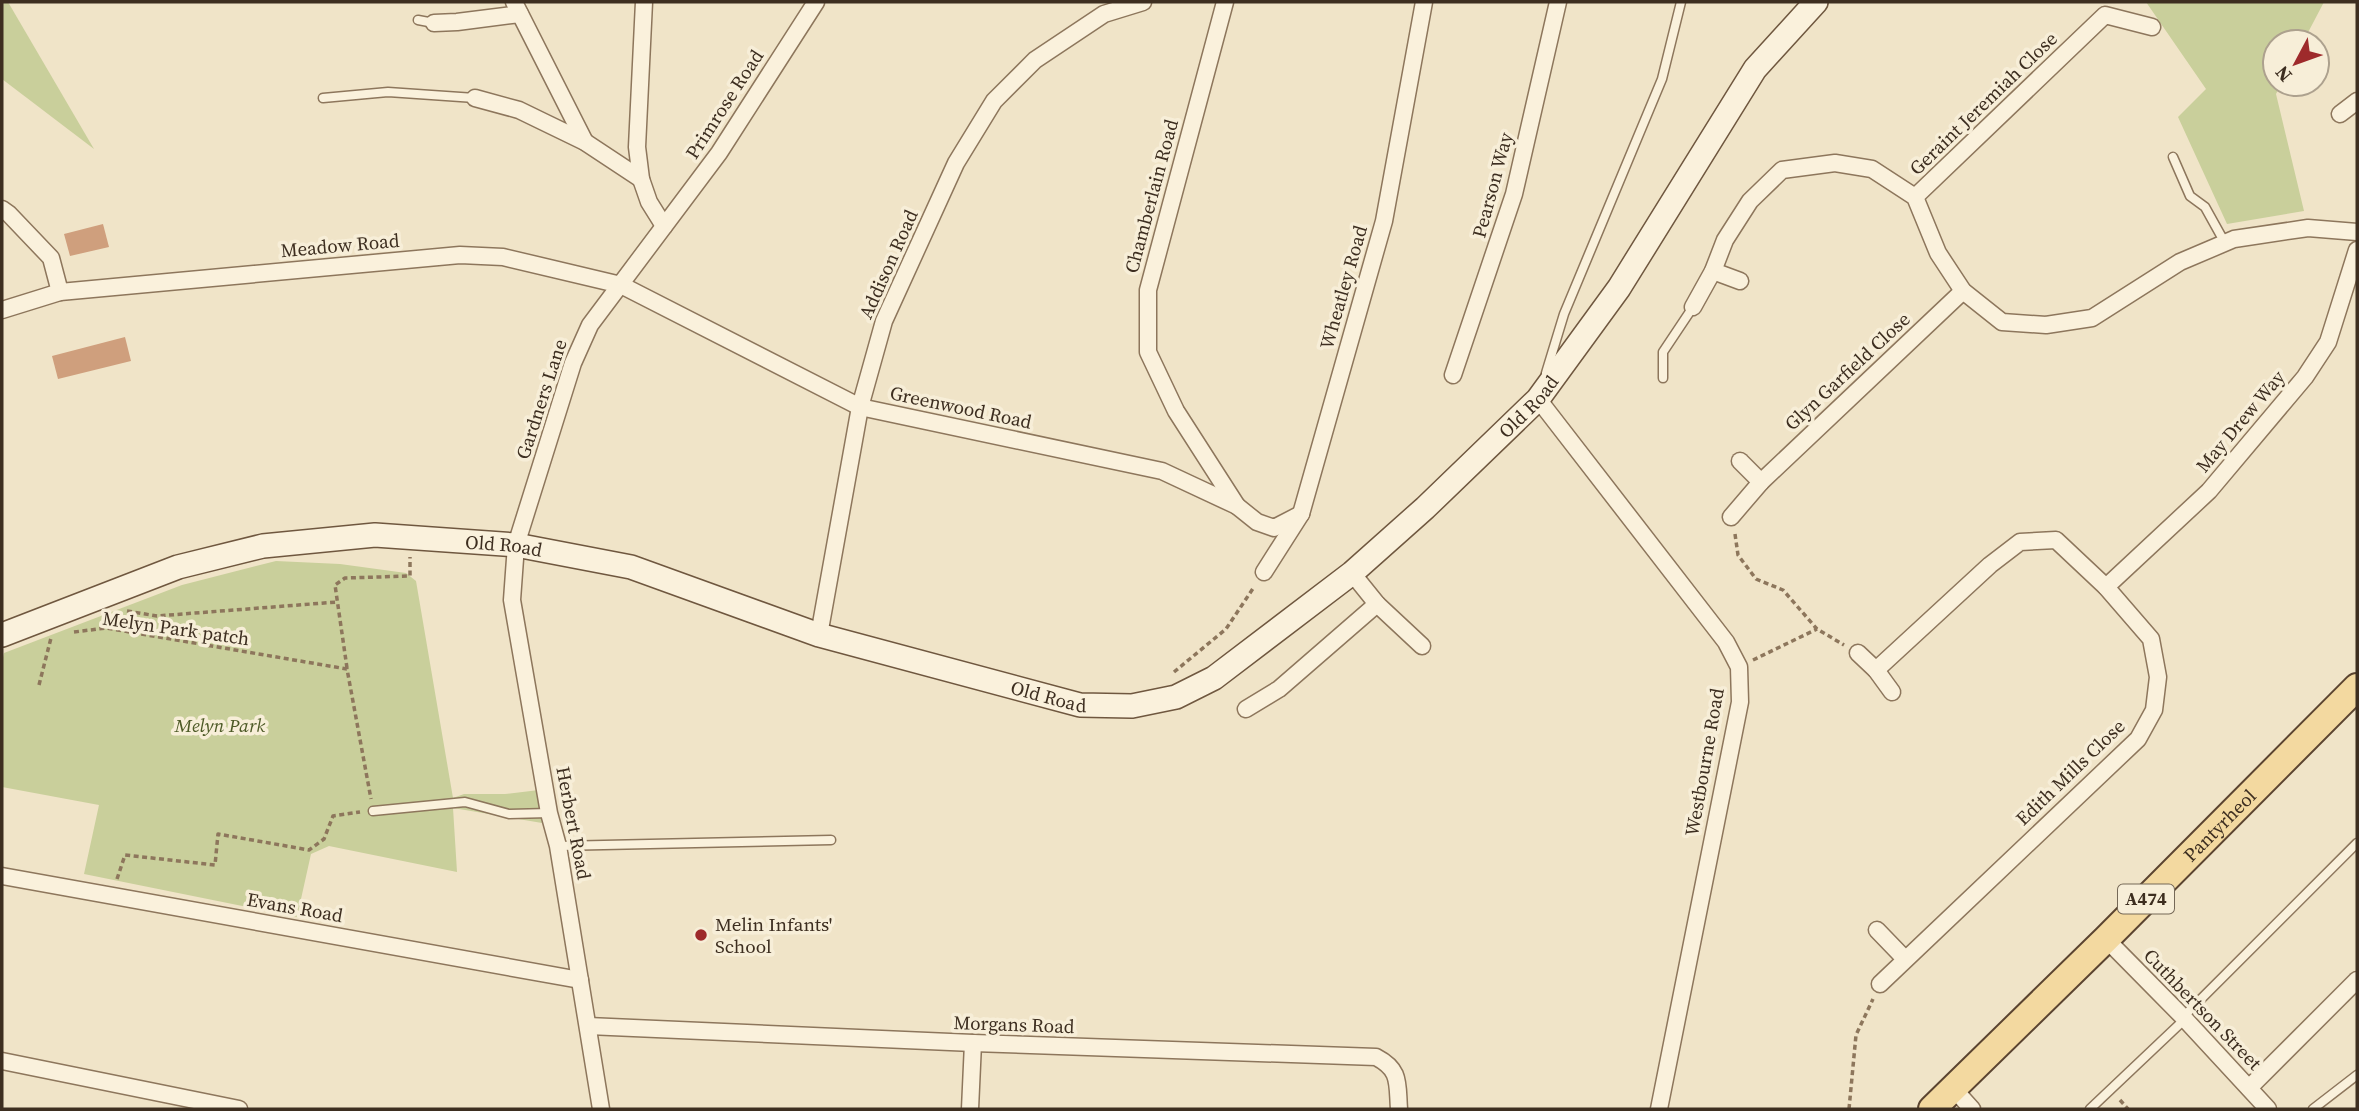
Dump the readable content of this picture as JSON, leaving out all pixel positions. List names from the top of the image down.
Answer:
{
  "streets": {
    "main road": ["Pantyrheol", "A474"],
    "street": [
      "Geraint Jeremiah Close",
      "Primrose Road",
      "Pearson Way",
      "Chamberlain Road",
      "Meadow Road",
      "Addison Road",
      "Wheatley Road",
      "Glyn Garfield Close",
      "Gardners Lane",
      "Old Road",
      "Greenwood Road",
      "May Drew Way",
      "Westbourne Road",
      "Edith Mills Close",
      "Herbert Road",
      "Evans Road",
      "Cuthbertson Street",
      "Morgans Road"
    ],
    "path": ["Melyn Park patch"]
  },
  "crossings": [
    ["Primrose Road", "Gardners Lane"],
    ["Chamberlain Road", "Greenwood Road"],
    ["Meadow Road", "Gardners Lane"],
    ["Meadow Road", "Greenwood Road"],
    ["Addison Road", "Old Road"],
    ["Addison Road", "Greenwood Road"],
    ["Wheatley Road", "Greenwood Road"],
    ["Gardners Lane", "Old Road"],
    ["Gardners Lane", "Greenwood Road"],
    ["Gardners Lane", "Herbert Road"],
    ["Old Road", "Westbourne Road"],
    ["Old Road", "Herbert Road"],
    ["May Drew Way", "Edith Mills Close"],
    ["Herbert Road", "Evans Road"],
    ["Herbert Road", "Morgans Road"],
    ["Pantyrheol", "Cuthbertson Street"]
  ],
  "parks": ["Melyn Park"],
  "places": ["Melin Infants' School"],
  "north": "bottom left"
}
